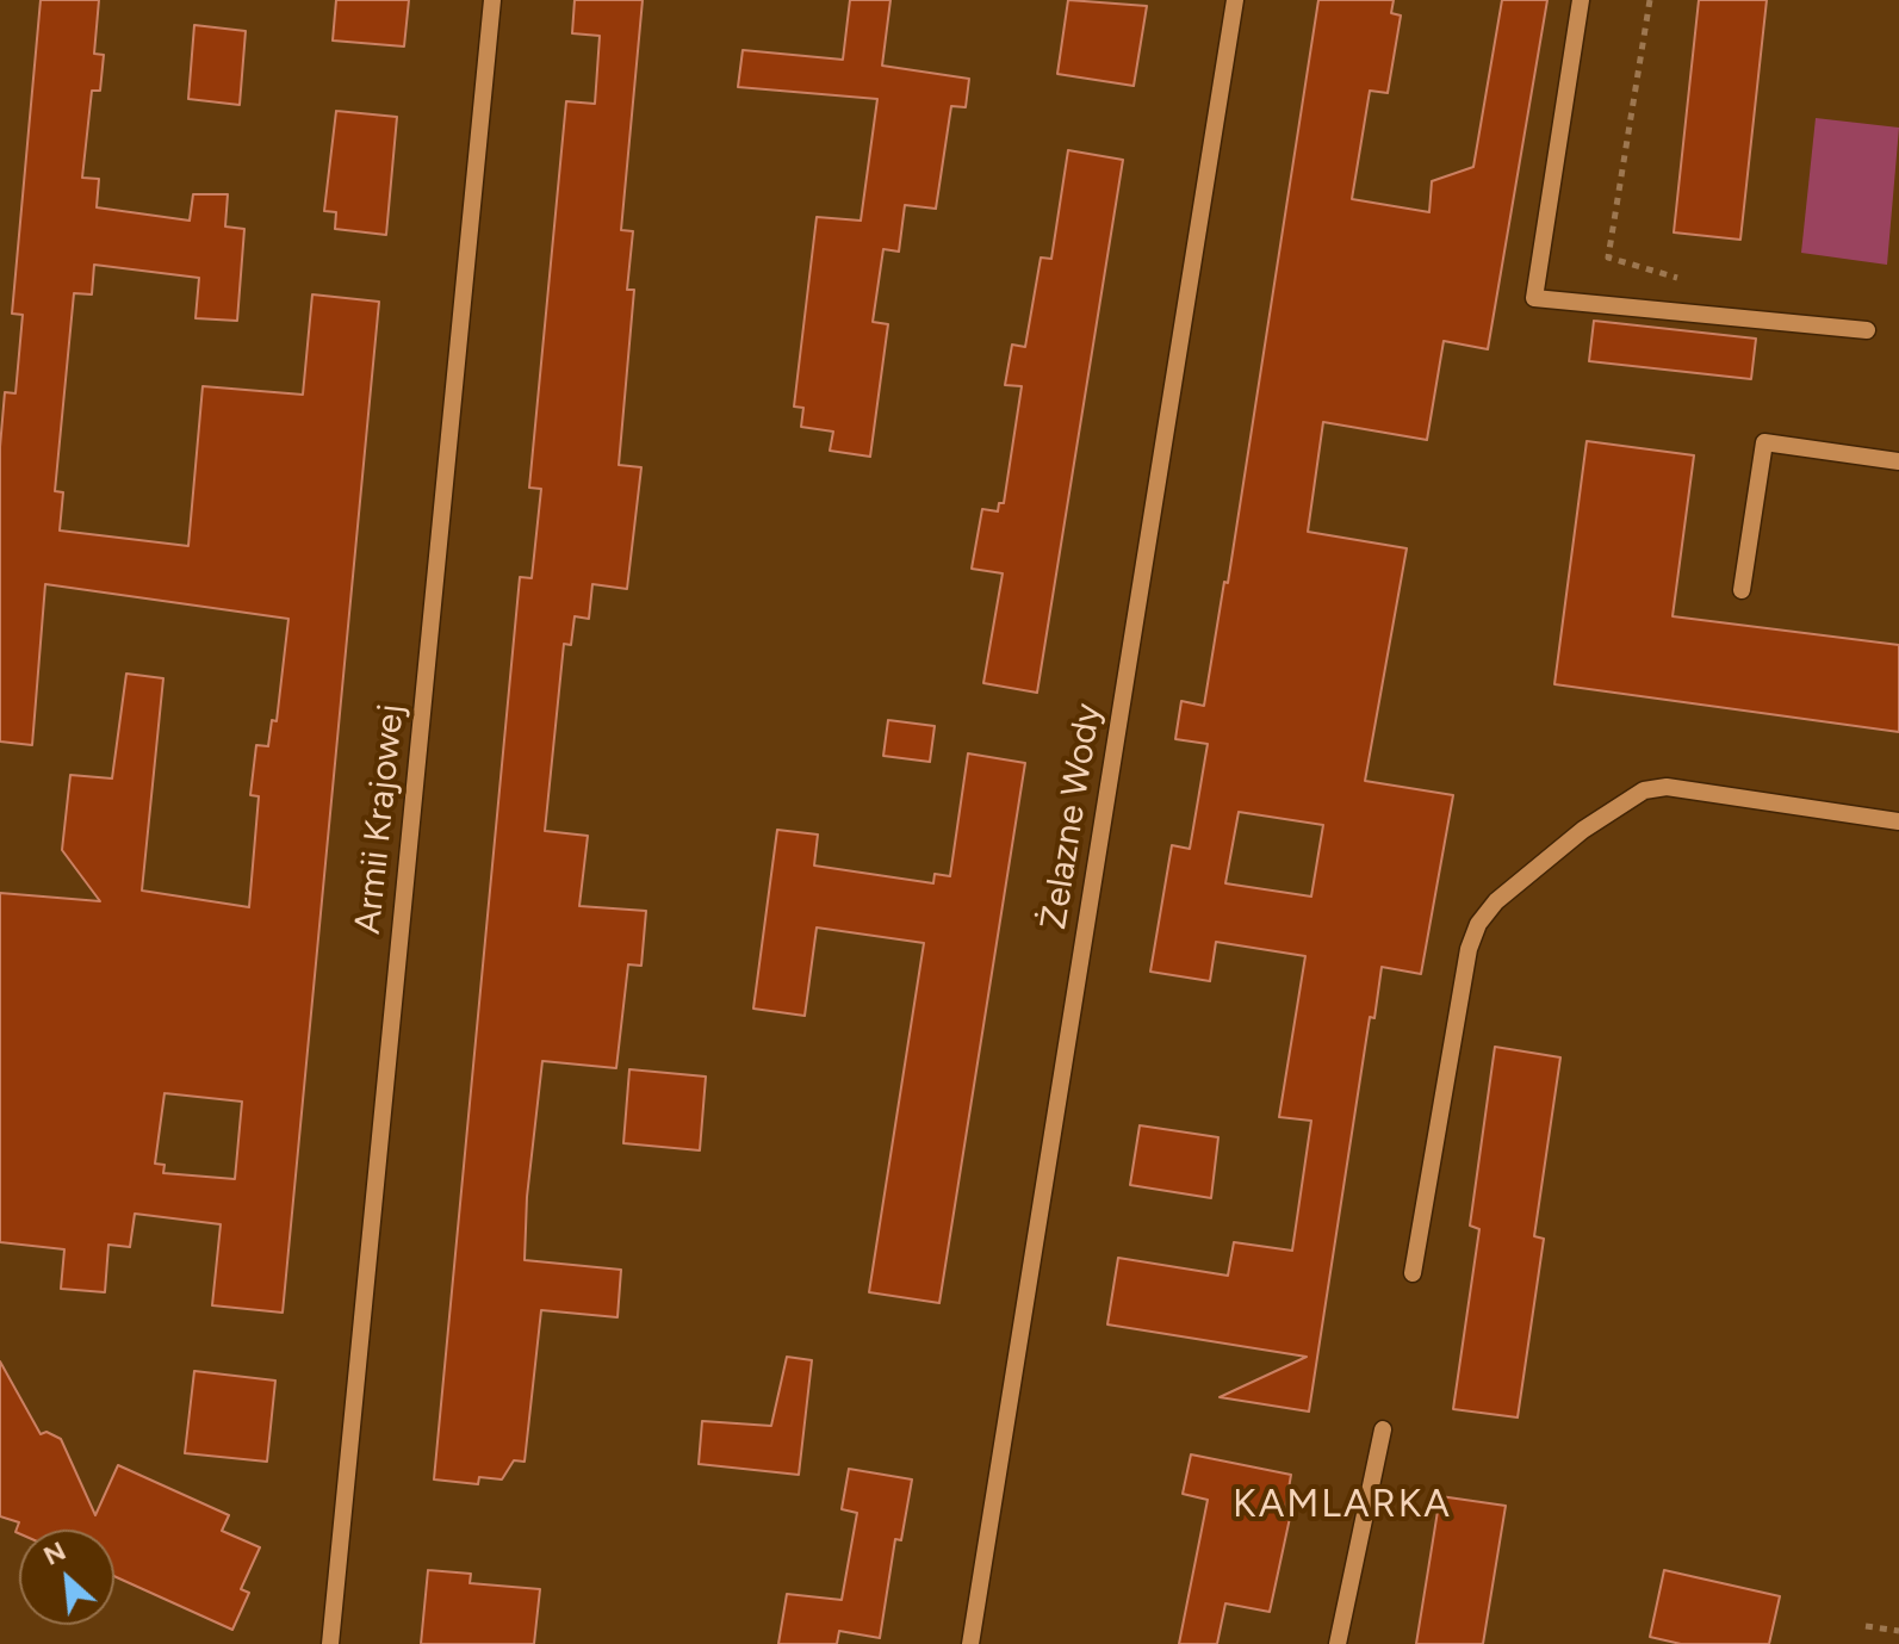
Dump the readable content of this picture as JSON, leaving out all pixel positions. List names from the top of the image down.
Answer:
{
  "streets": {
    "street": ["Żelazne Wody", "Armii Krajowej"]
  },
  "districts": ["KAMLARKA"],
  "north": "top left"
}
